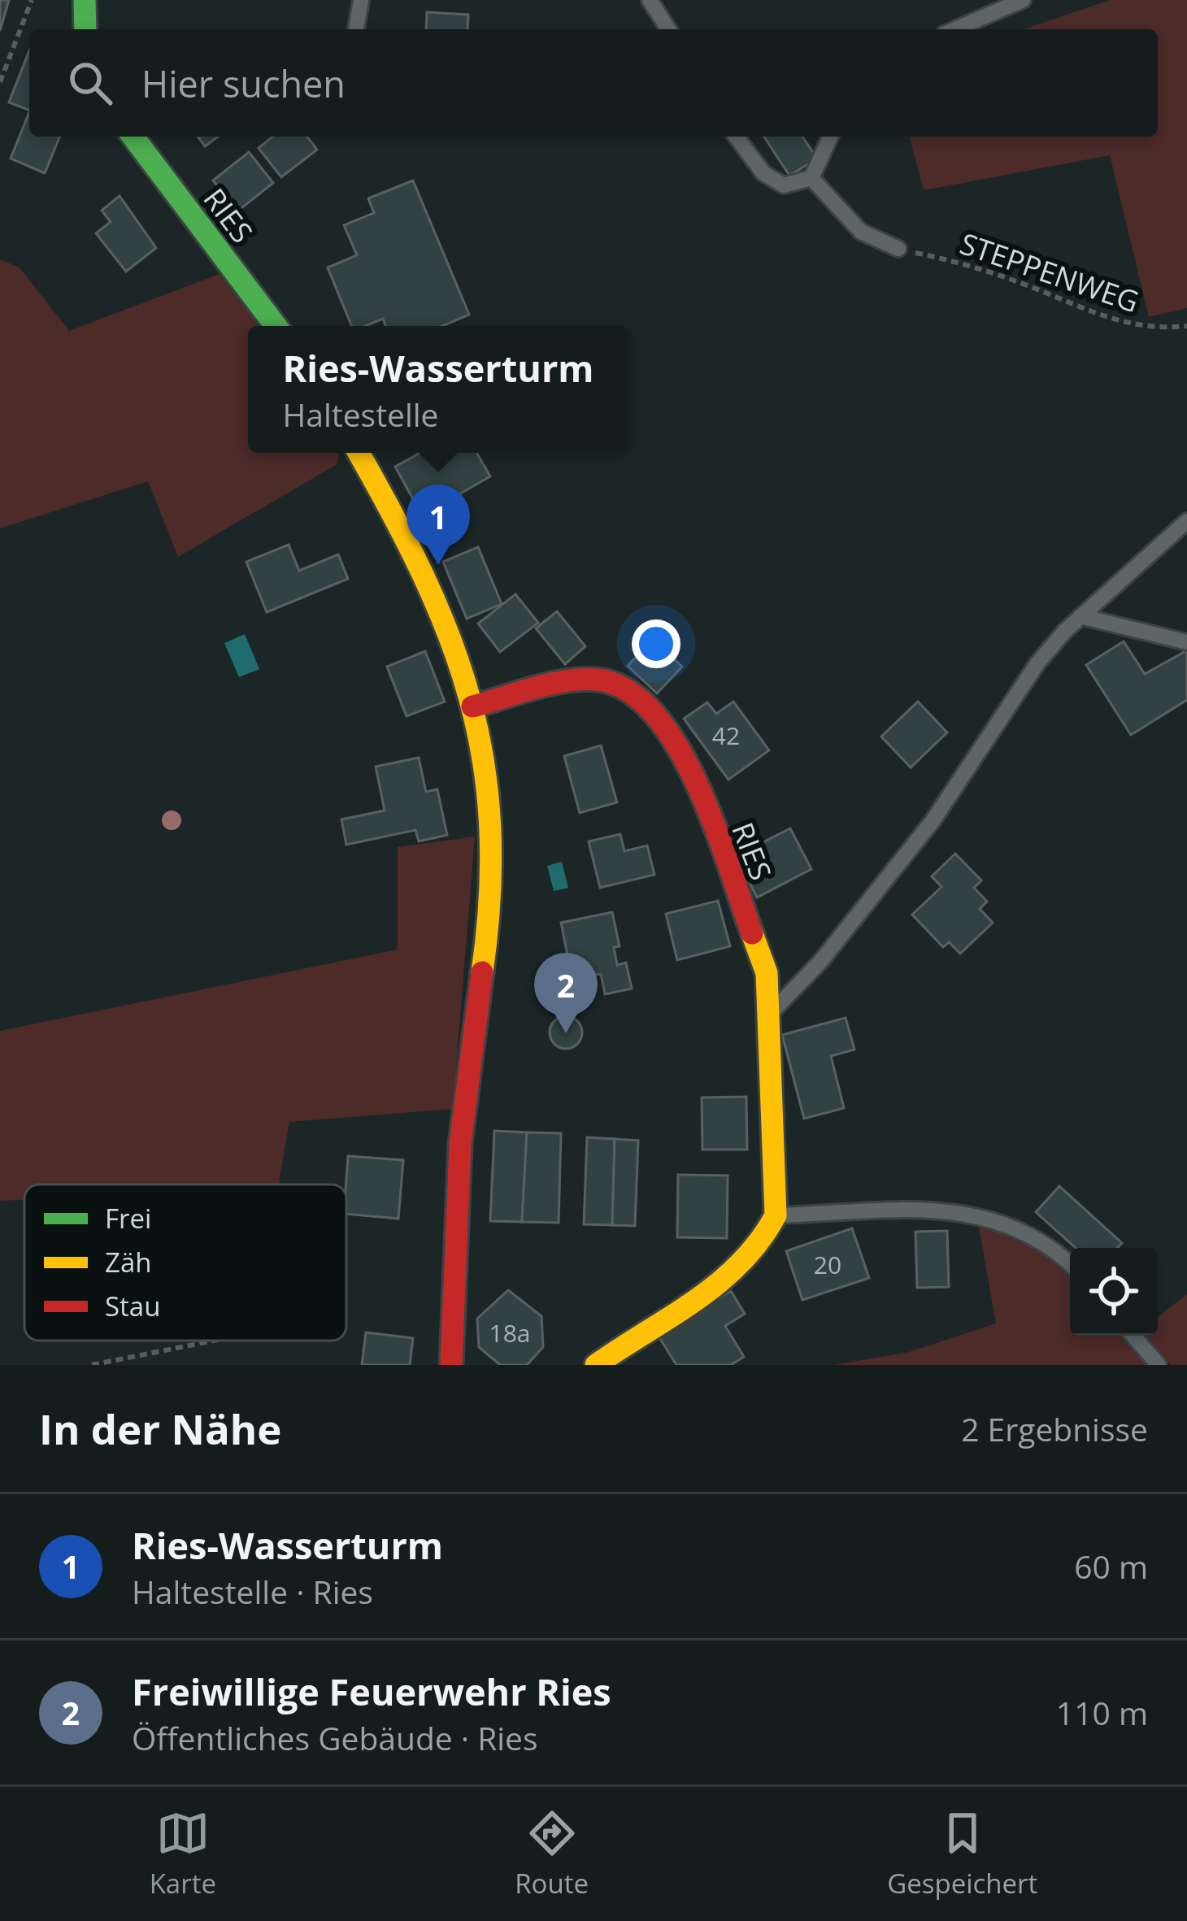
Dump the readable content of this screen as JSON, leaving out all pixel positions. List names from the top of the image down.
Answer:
{
  "streets": {
    "street": ["RIES"],
    "path": ["STEPPENWEG"]
  },
  "house_numbers": ["42", "20", "18a"],
  "legend": ["Frei", "Zäh", "Stau"],
  "page": {
    "search": "Hier suchen",
    "popup": ["Ries-Wasserturm", "Haltestelle"],
    "pins": ["1", "2"],
    "heading": ["In der Nähe", "2 Ergebnisse"],
    "list": [
      {
        "mark": "1",
        "name": "Ries-Wasserturm",
        "note": "Haltestelle · Ries",
        "value": "60 m"
      },
      {
        "mark": "2",
        "name": "Freiwillige Feuerwehr Ries",
        "note": "Öffentliches Gebäude · Ries",
        "value": "110 m"
      }
    ],
    "nav": ["Karte", "Route", "Gespeichert"]
  }
}
